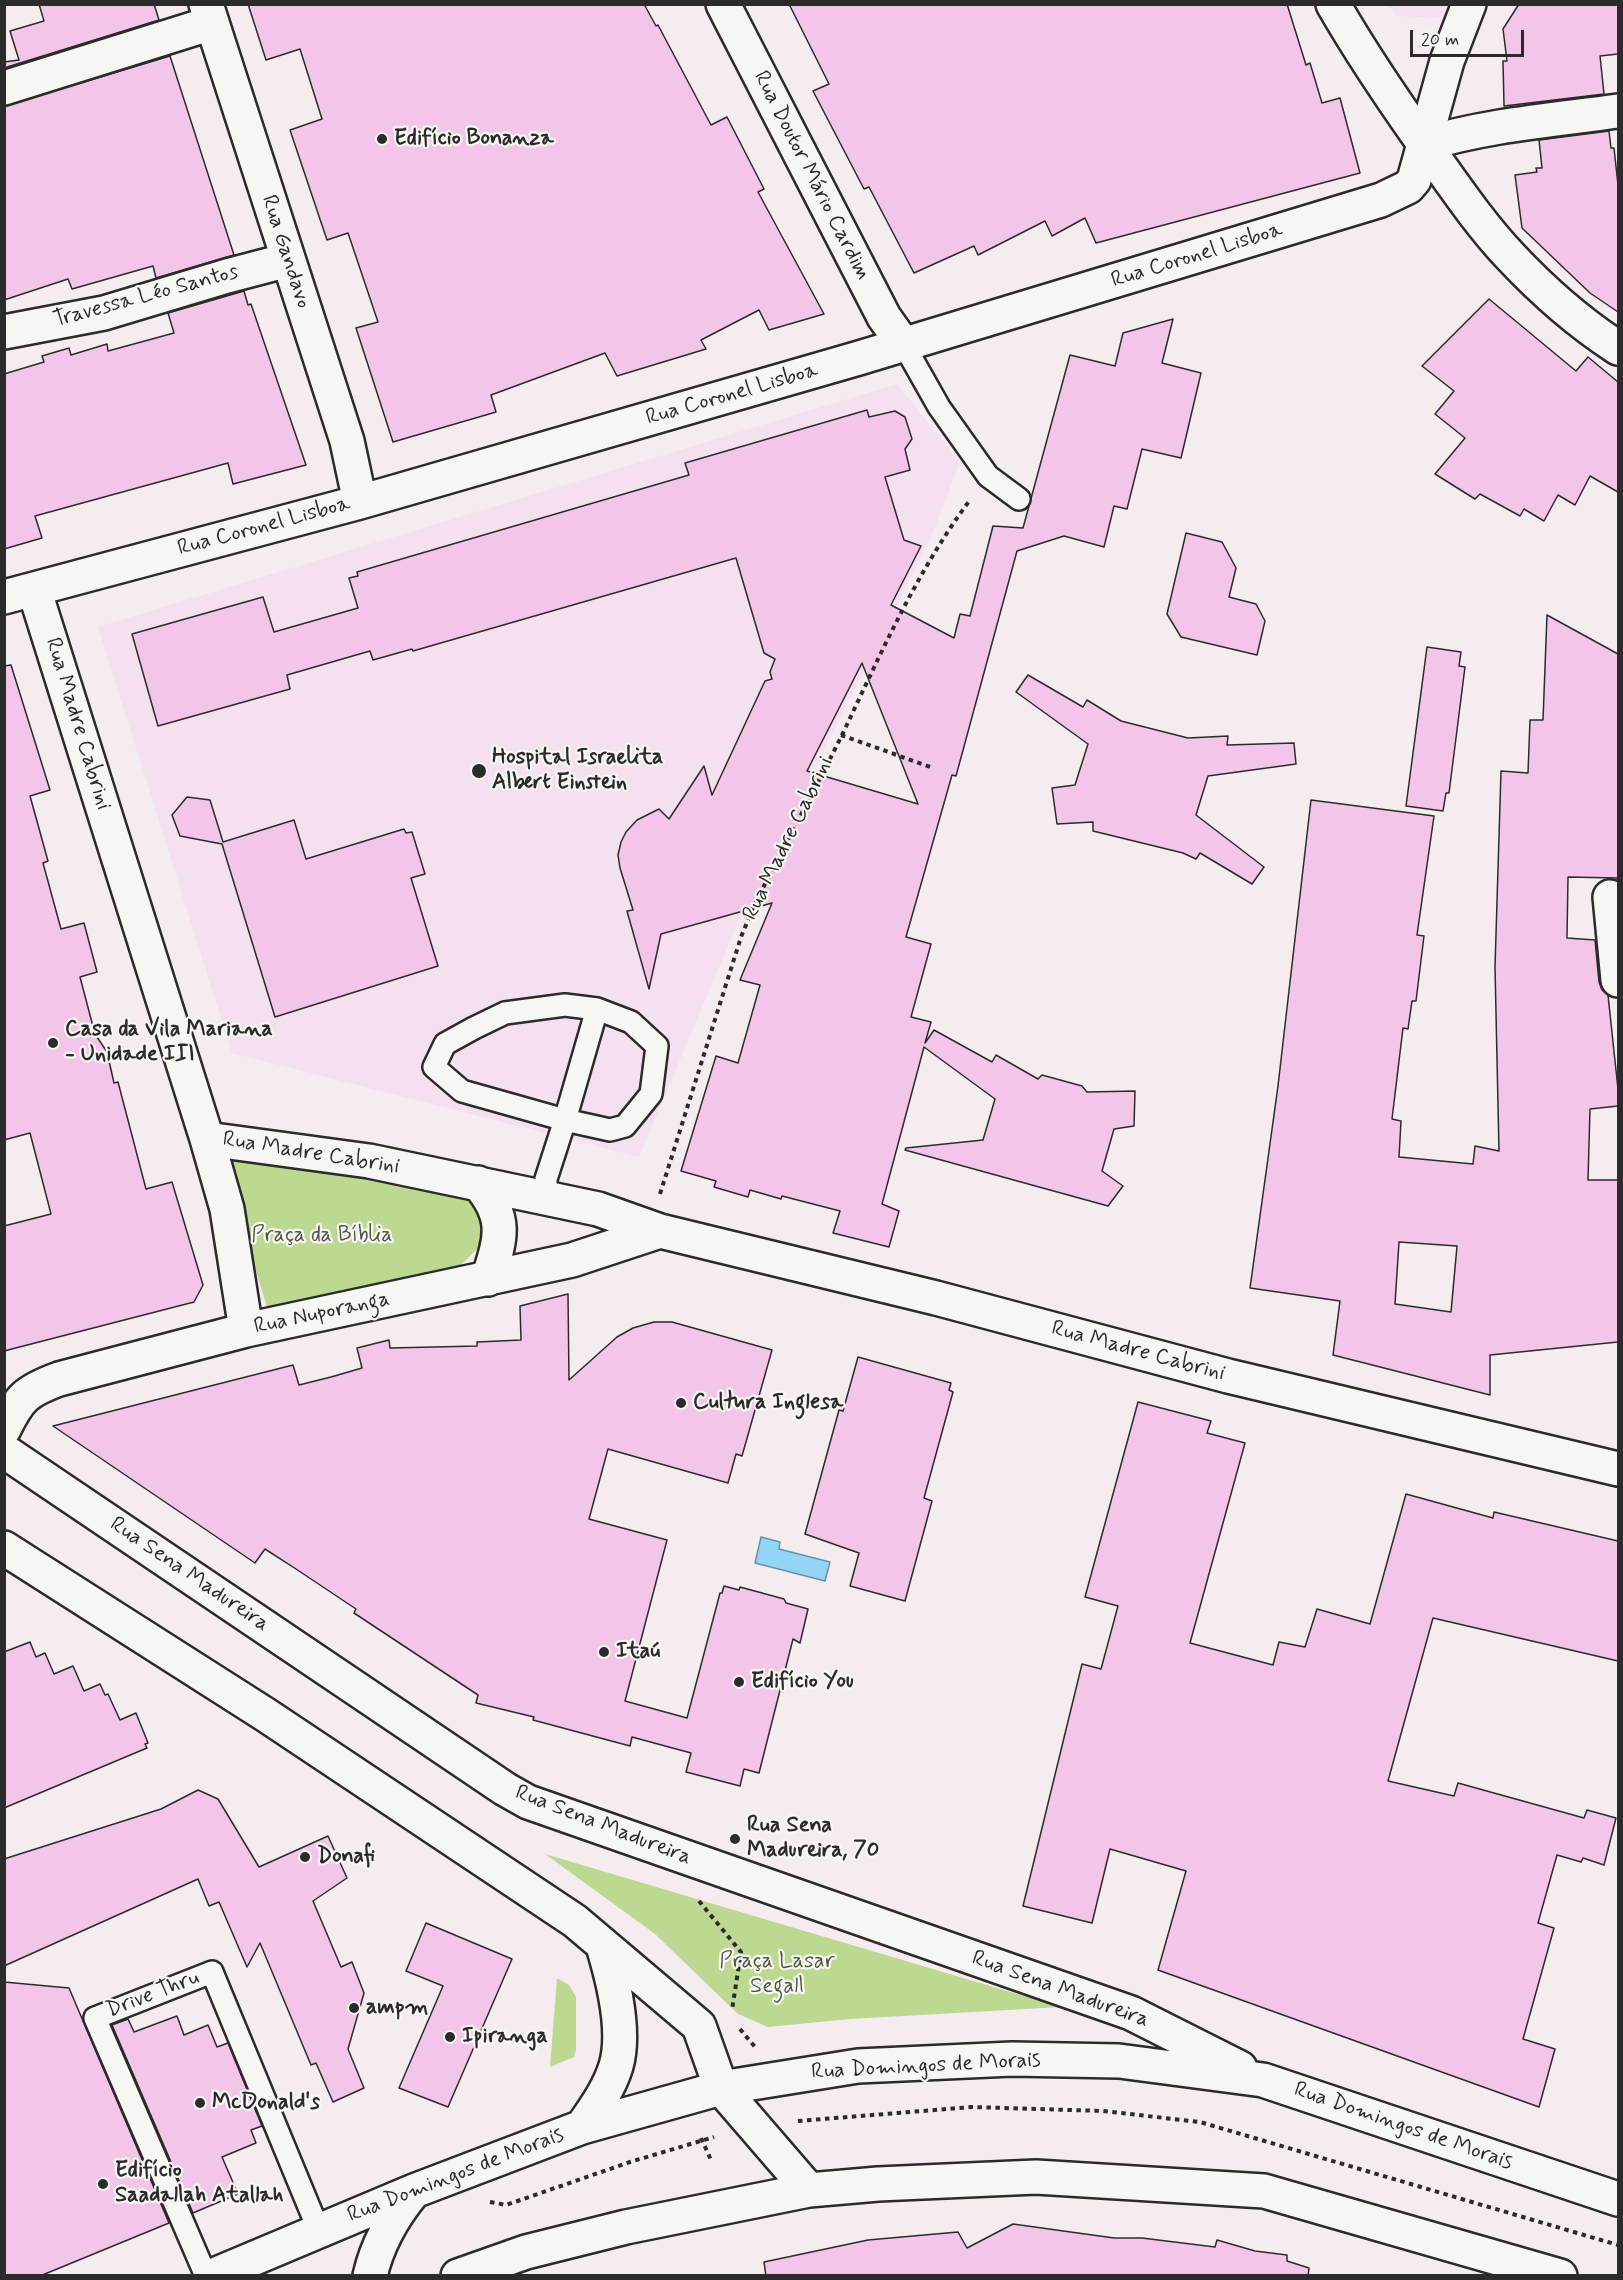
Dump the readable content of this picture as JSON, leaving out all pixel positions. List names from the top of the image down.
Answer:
{
  "streets": {
    "street": [
      "Rua Doutor Mário Cardim",
      "Rua Gandavo",
      "Rua Coronel Lisboa",
      "Travessa Léo Santos",
      "Rua Madre Cabrini",
      "Rua Nuporanga",
      "Rua Sena Madureira",
      "Rua Domingos de Morais"
    ],
    "lane": ["Drive Thru"]
  },
  "crossings": [
    ["Rua Doutor Mário Cardim", "Rua Coronel Lisboa"],
    ["Rua Gandavo", "Rua Coronel Lisboa"],
    ["Rua Gandavo", "Travessa Léo Santos"],
    ["Rua Coronel Lisboa", "Rua Madre Cabrini"],
    ["Rua Madre Cabrini", "Rua Nuporanga"],
    ["Rua Sena Madureira", "Rua Domingos de Morais"],
    ["Drive Thru", "Rua Domingos de Morais"]
  ],
  "parks": ["Praça da Bíblia", "Praça Lasar Segall"],
  "places": [
    "Edifício Bonanza",
    "Hospital Israelita Albert Einstein",
    "Casa da Vila Mariana - Unidade III",
    "Cultura Inglesa",
    "Itaú",
    "Edifício You",
    "Rua Sena Madureira, 70",
    "Donafi",
    "ampm",
    "Ipiranga",
    "McDonald's",
    "Edifício Saadallah Atallah"
  ],
  "scale_bar": "20 m"
}
